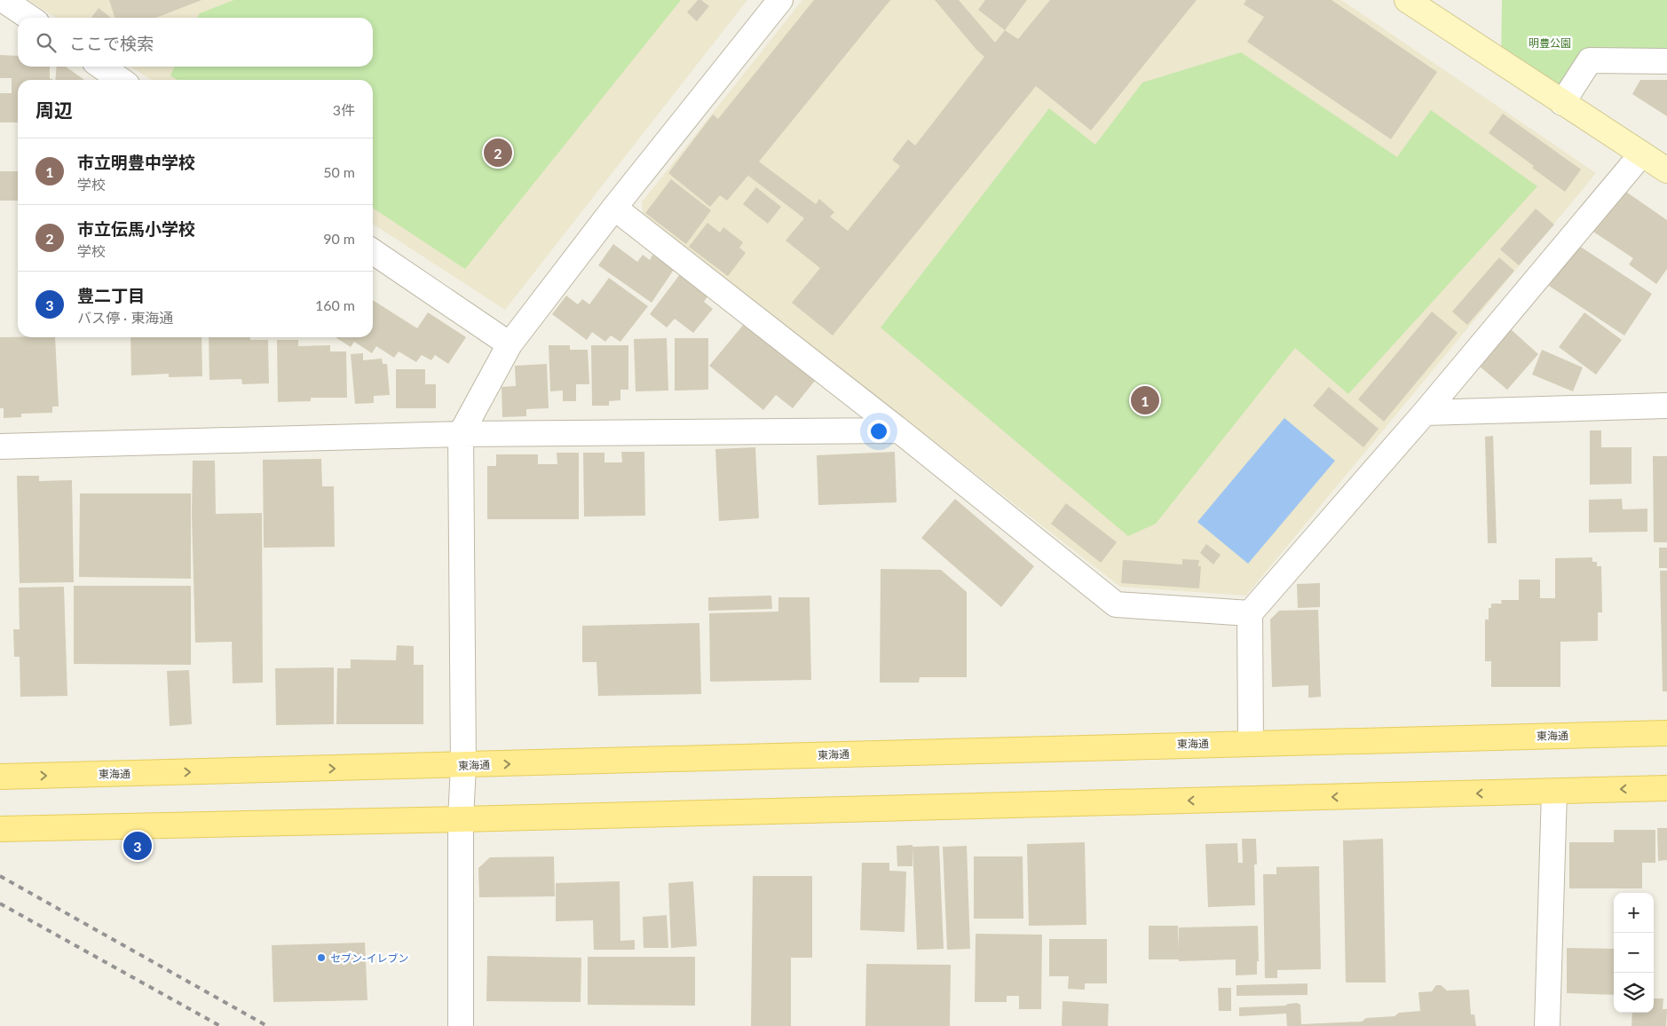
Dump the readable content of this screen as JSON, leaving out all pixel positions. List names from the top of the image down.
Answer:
{
  "streets": {
    "main road": ["東海通"]
  },
  "parks": ["明豊公園"],
  "places": ["セブン-イレブン"],
  "page": {
    "search": "ここで検索",
    "heading": ["周辺", "3件"],
    "pins": ["2", "1", "3"],
    "list": [
      {
        "mark": "1",
        "name": "市立明豊中学校",
        "note": "学校",
        "value": "50 m"
      },
      {
        "mark": "2",
        "name": "市立伝馬小学校",
        "note": "学校",
        "value": "90 m"
      },
      {
        "mark": "3",
        "name": "豊二丁目",
        "note": "バス停 · 東海通",
        "value": "160 m"
      }
    ],
    "map_buttons": ["+", "−"]
  }
}
